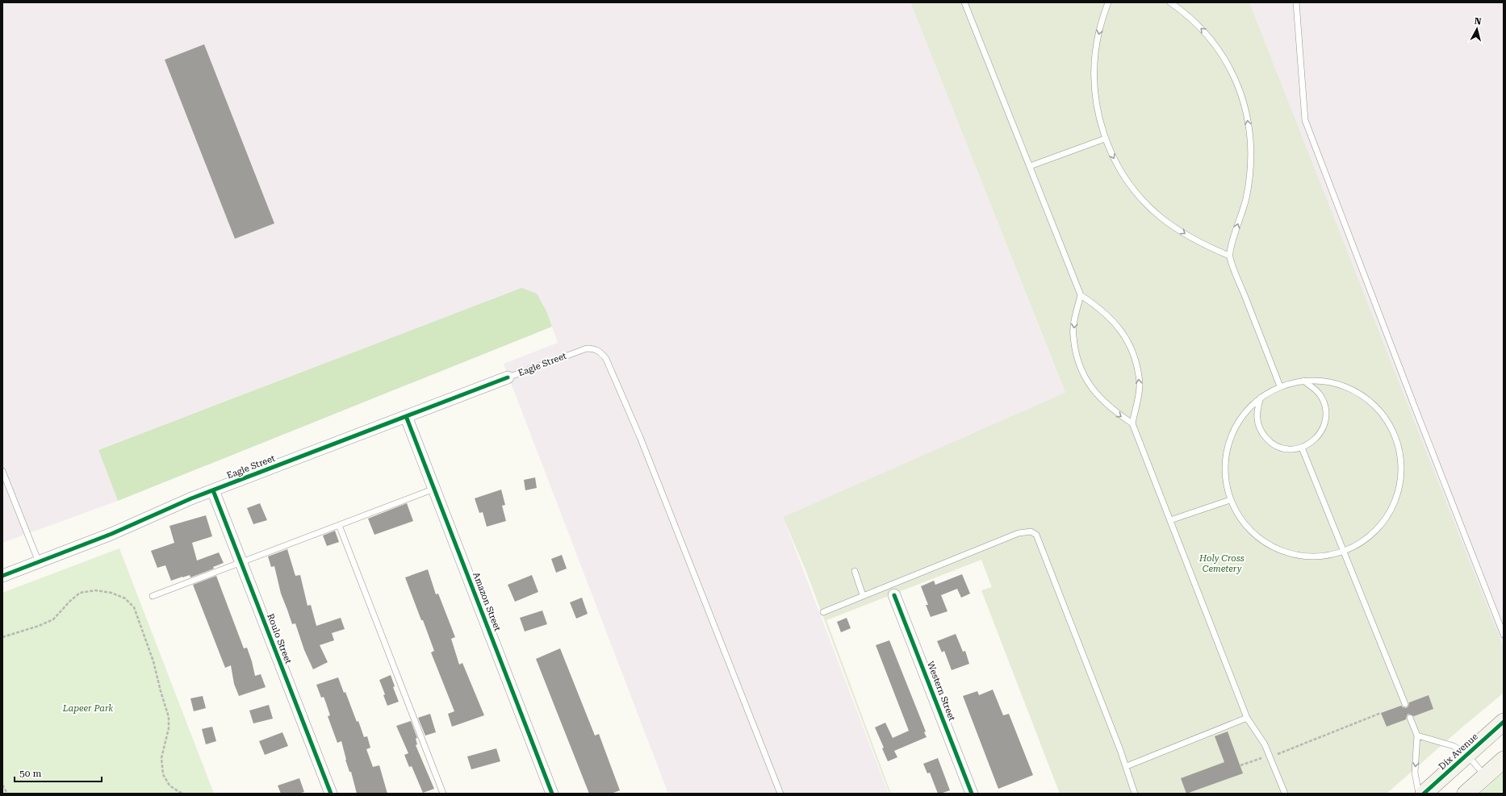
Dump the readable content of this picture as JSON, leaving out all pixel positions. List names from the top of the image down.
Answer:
{
  "streets": {
    "street": [
      "Eagle Street",
      "Amazon Street",
      "Roulo Street",
      "Western Street",
      "Dix Avenue"
    ]
  },
  "crossings": [
    ["Eagle Street", "Amazon Street"],
    ["Eagle Street", "Roulo Street"]
  ],
  "parks": ["Holy Cross Cemetery", "Lapeer Park"],
  "scale_bar": "50 m",
  "north": "top"
}
